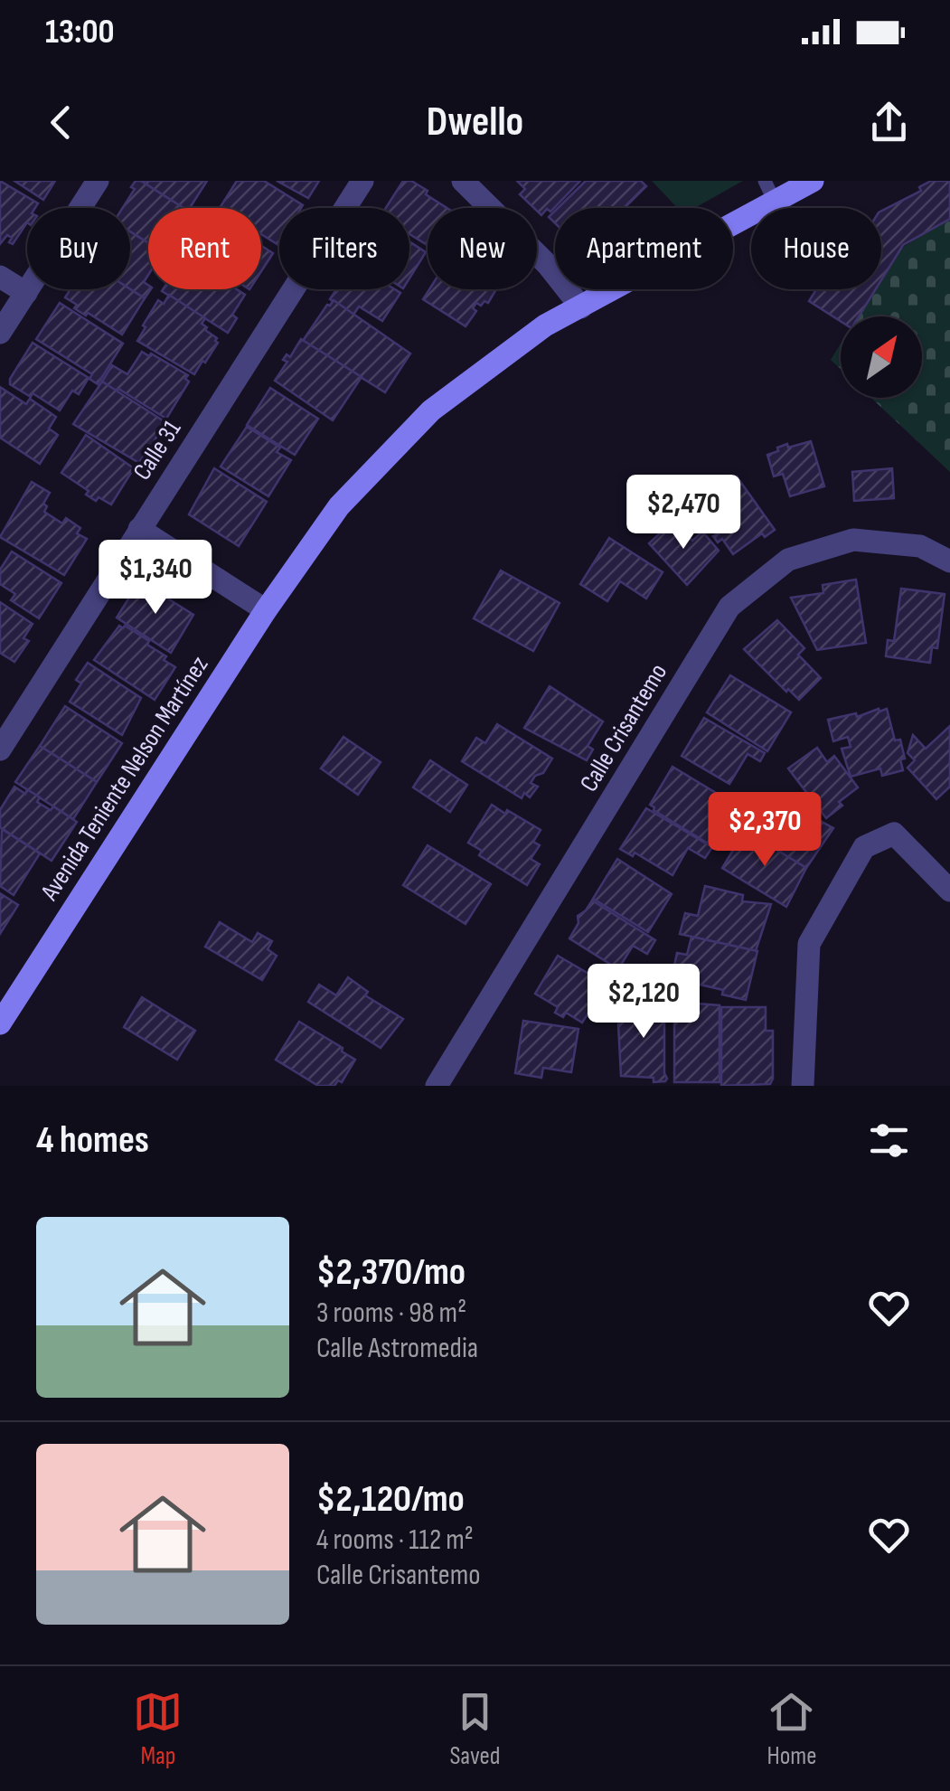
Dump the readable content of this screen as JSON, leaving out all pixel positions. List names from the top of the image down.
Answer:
{
  "streets": {
    "street": ["Calle 31", "Calle Crisantemo", "Avenida Teniente Nelson Martínez"]
  },
  "north": "top right",
  "page": {
    "status": "13:00",
    "header": "Dwello",
    "chip": [
      "Buy",
      "Rent",
      "Filters",
      "New",
      "Apartment",
      "House"
    ],
    "price": [
      "$2,470",
      "$1,340",
      "$2,370",
      "$2,120"
    ],
    "heading": "4 homes",
    "list": [
      {
        "name": "$2,370/mo",
        "note": "3 rooms · 98 m² · Calle Astromedia"
      },
      {
        "name": "$2,120/mo",
        "note": "4 rooms · 112 m² · Calle Crisantemo"
      }
    ],
    "tabs": ["Map", "Saved", "Home"]
  }
}
